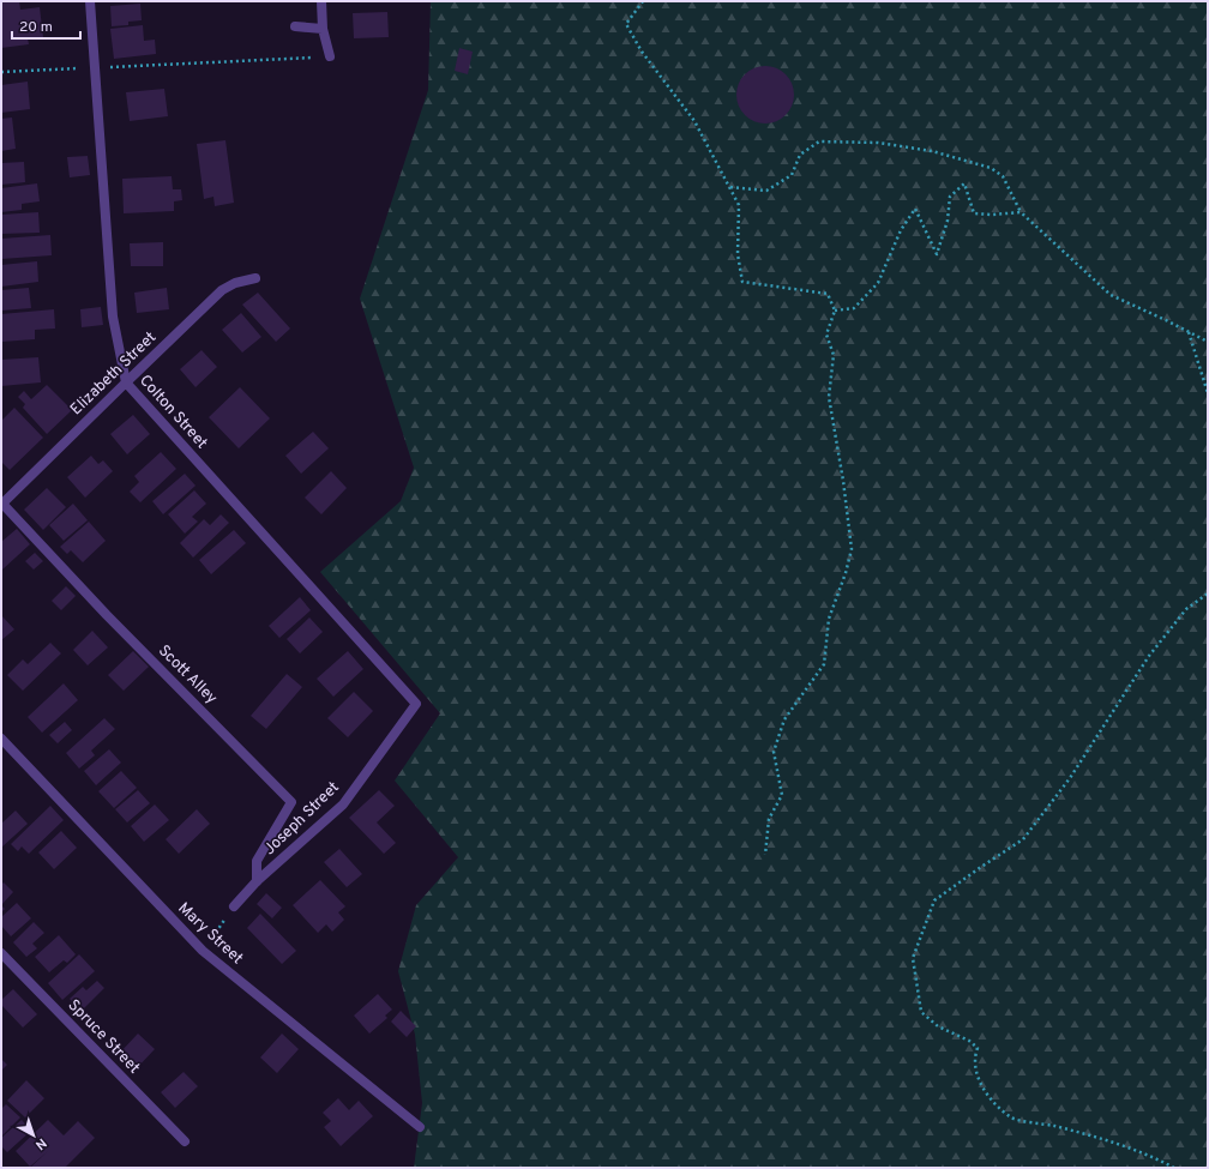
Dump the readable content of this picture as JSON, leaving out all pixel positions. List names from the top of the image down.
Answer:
{
  "streets": {
    "street": [
      "Elizabeth Street",
      "Colton Street",
      "Scott Alley",
      "Joseph Street",
      "Mary Street",
      "Spruce Street"
    ]
  },
  "crossings": [
    ["Elizabeth Street", "Colton Street"],
    ["Elizabeth Street", "Scott Alley"],
    ["Colton Street", "Joseph Street"],
    ["Scott Alley", "Joseph Street"]
  ],
  "scale_bar": "20 m",
  "north": "bottom right"
}
